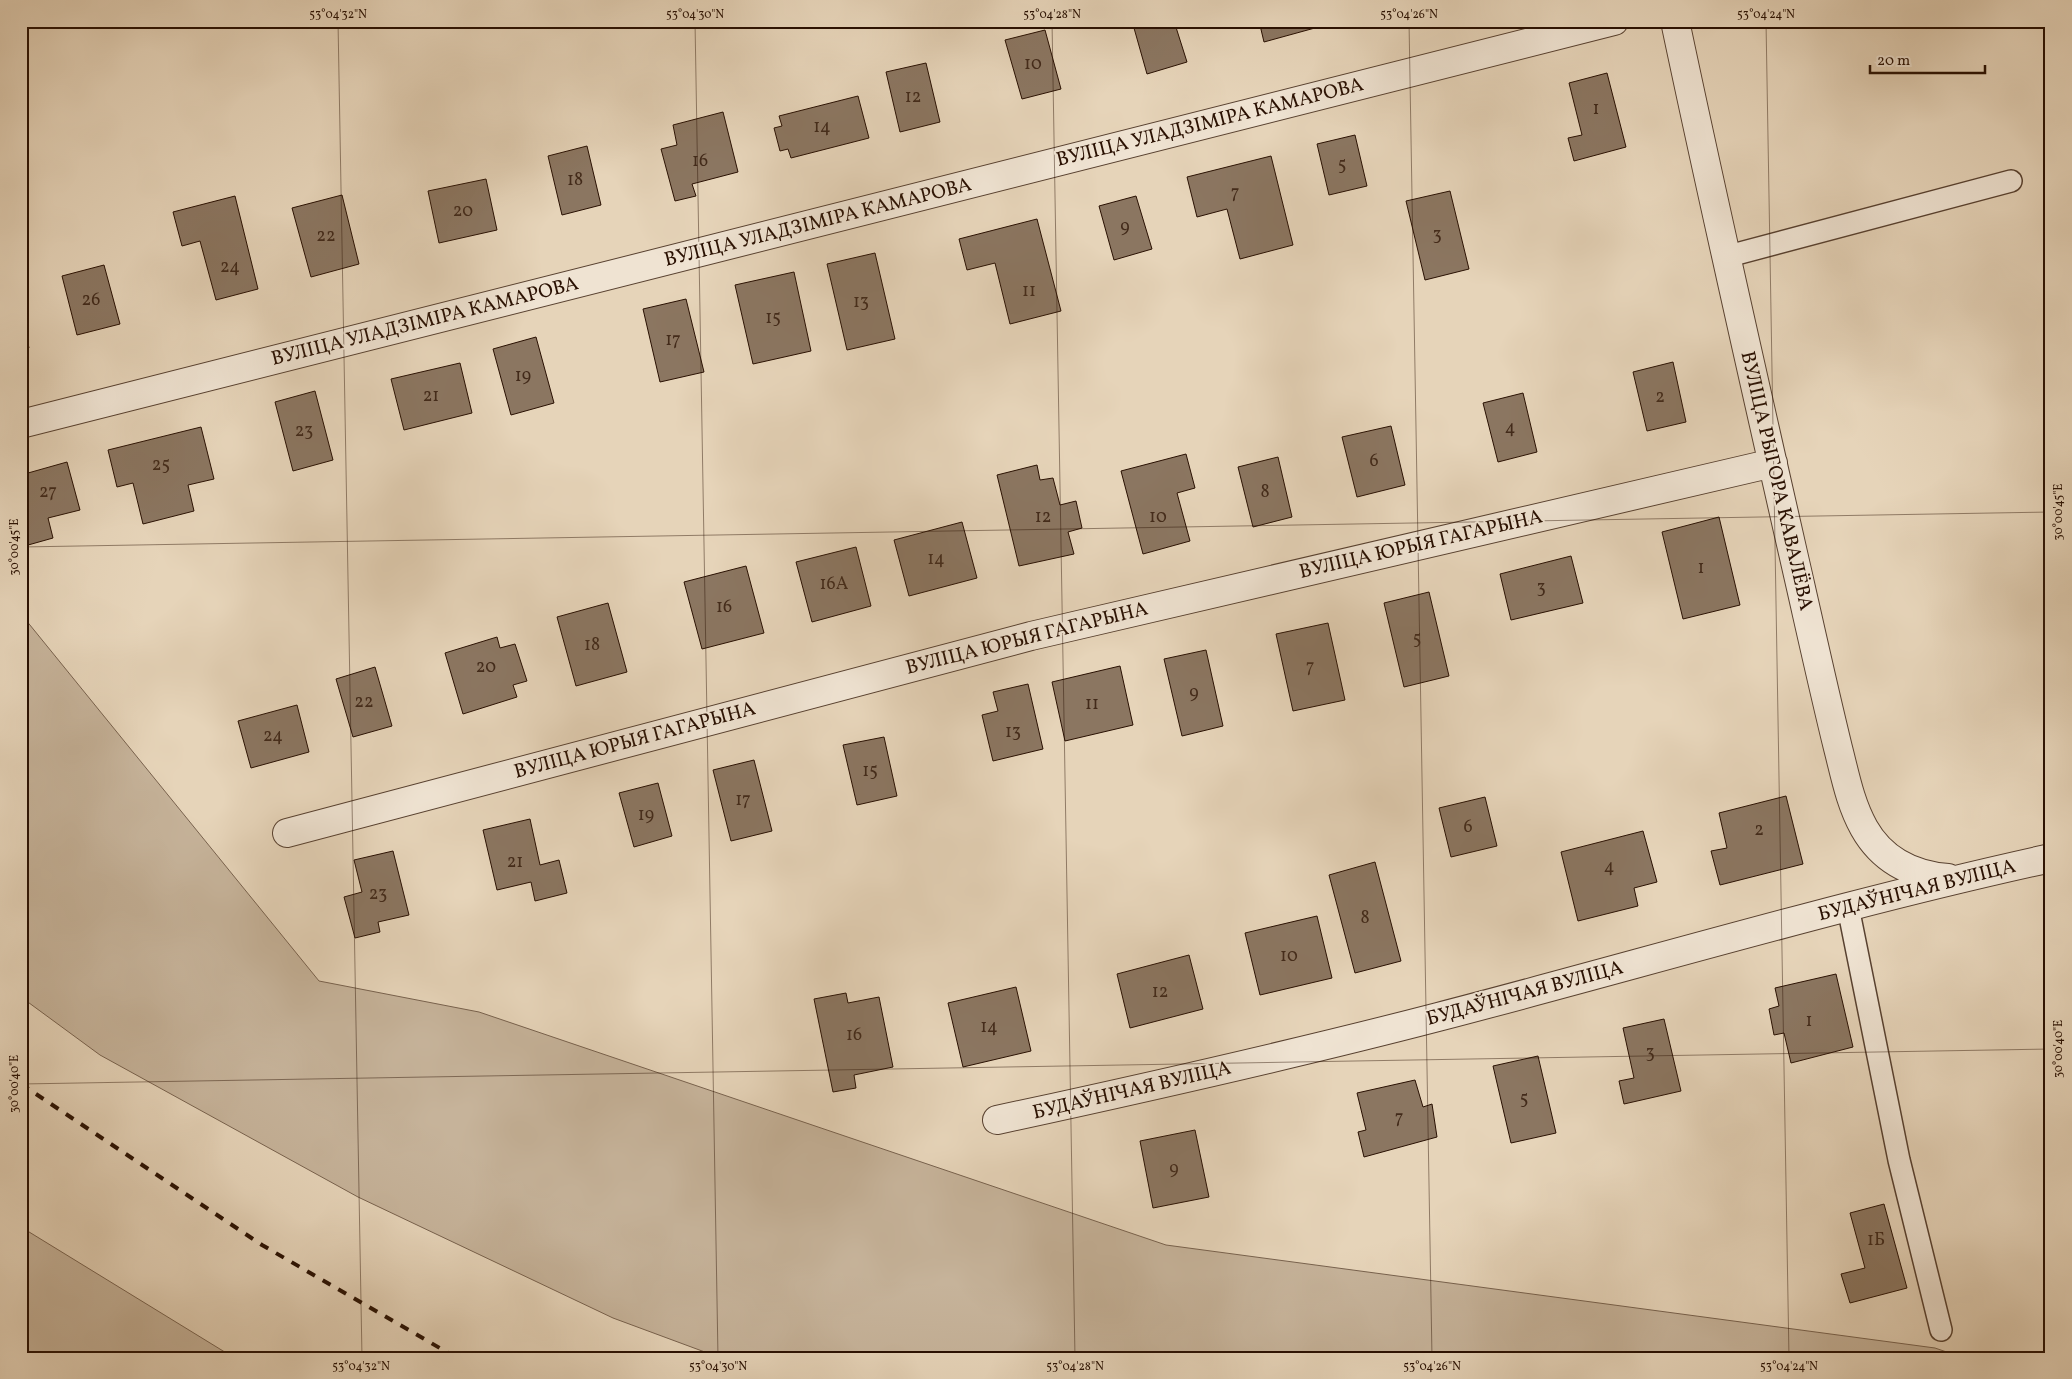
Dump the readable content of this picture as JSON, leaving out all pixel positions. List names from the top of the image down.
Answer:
{
  "streets": {
    "street": [
      "ВУЛІЦА УЛАДЗІМІРА КАМАРОВА",
      "ВУЛІЦА РЫГОРА КАВАЛЁВА",
      "ВУЛІЦА ЮРЫЯ ГАГАРЫНА",
      "БУДАЎНІЧАЯ ВУЛІЦА"
    ]
  },
  "crossings": [
    ["ВУЛІЦА РЫГОРА КАВАЛЁВА", "ВУЛІЦА ЮРЫЯ ГАГАРЫНА"],
    ["ВУЛІЦА РЫГОРА КАВАЛЁВА", "БУДАЎНІЧАЯ ВУЛІЦА"]
  ],
  "house_numbers": [
    "10",
    "12",
    "1",
    "14",
    "16",
    "5",
    "18",
    "7",
    "20",
    "9",
    "3",
    "22",
    "24",
    "11",
    "26",
    "13",
    "15",
    "17",
    "19",
    "21",
    "2",
    "4",
    "23",
    "6",
    "25",
    "27",
    "8",
    "12",
    "10",
    "14",
    "1",
    "16А",
    "3",
    "16",
    "5",
    "18",
    "20",
    "7",
    "9",
    "22",
    "11",
    "13",
    "24",
    "15",
    "17",
    "19",
    "6",
    "2",
    "21",
    "4",
    "23",
    "8",
    "10",
    "12",
    "1",
    "14",
    "16",
    "3",
    "5",
    "7",
    "9",
    "1Б"
  ],
  "scale_bar": "20 m",
  "coordinates": [
    "53°04'32\"N",
    "53°04'30\"N",
    "53°04'28\"N",
    "53°04'26\"N",
    "53°04'24\"N",
    "30°00'45\"E",
    "30°00'40\"E"
  ]
}
